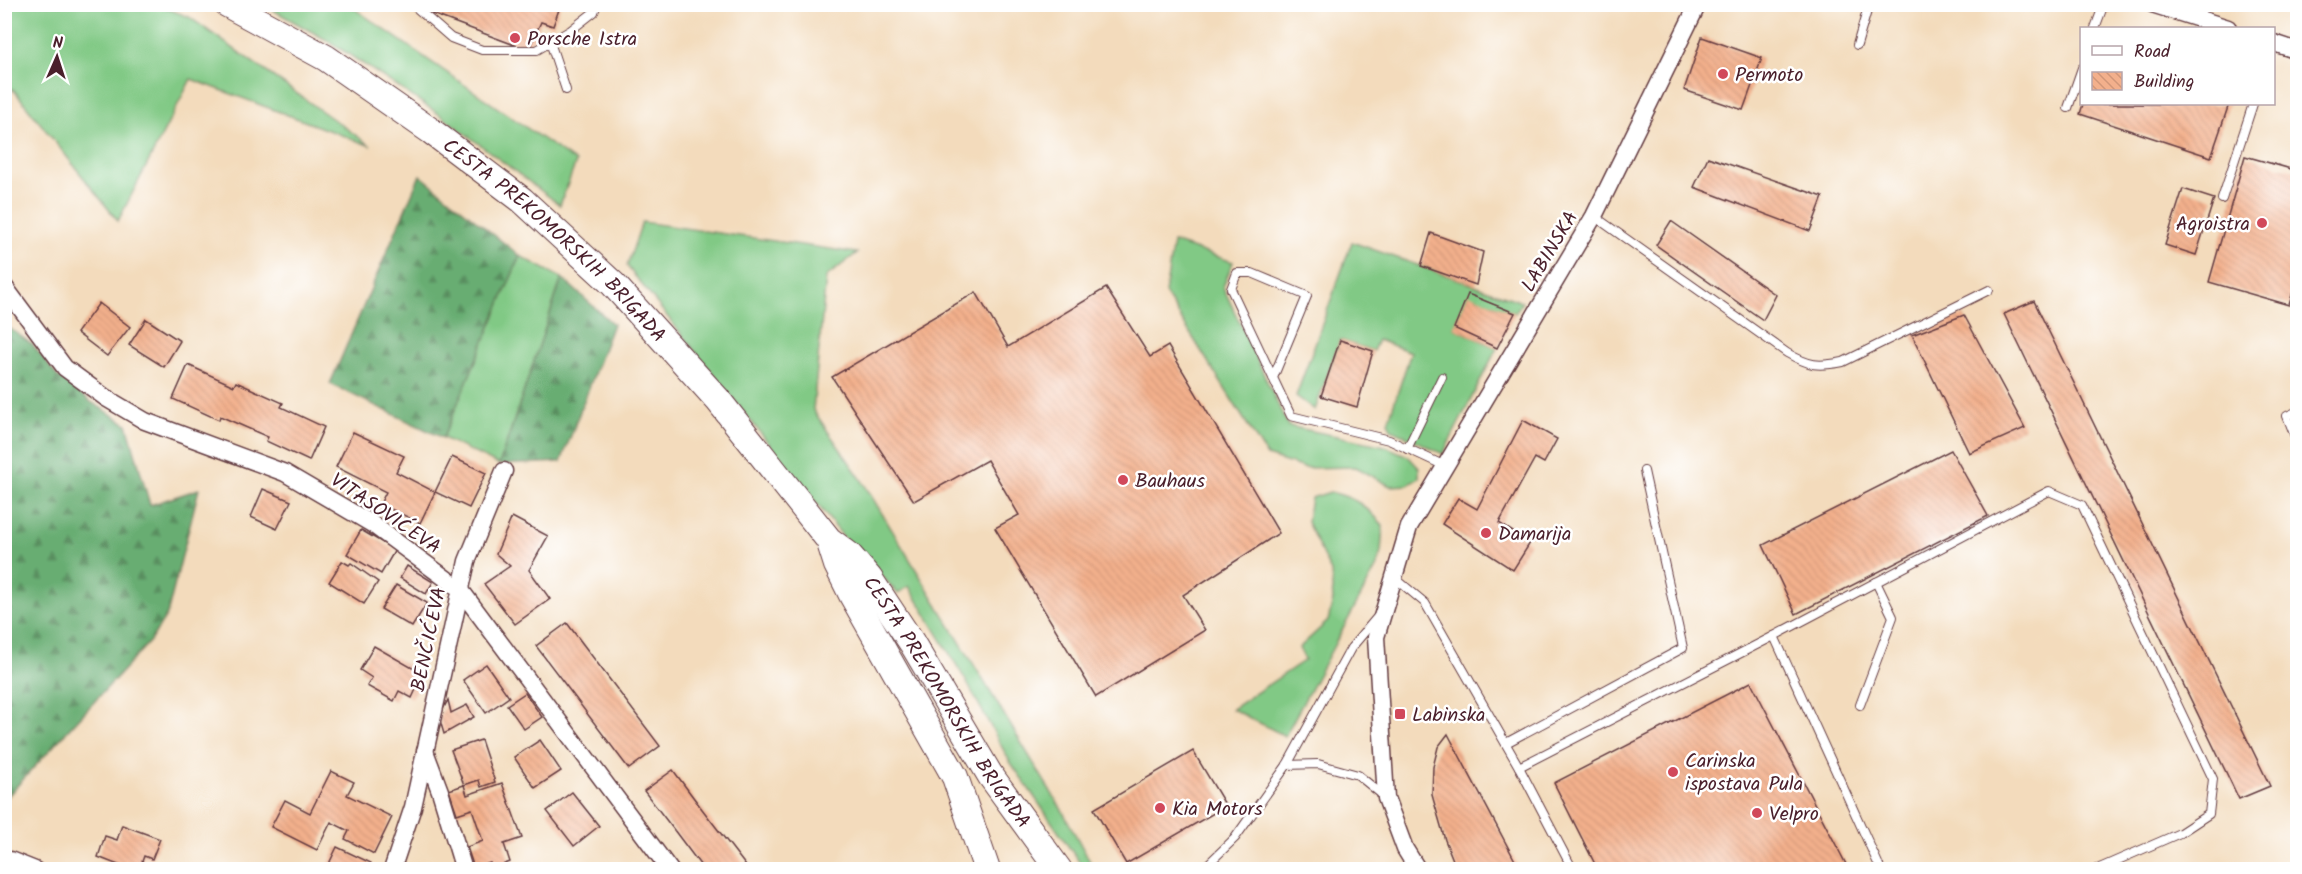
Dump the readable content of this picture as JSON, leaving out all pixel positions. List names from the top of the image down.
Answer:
{
  "streets": {
    "main road": ["CESTA PREKOMORSKIH BRIGADA"],
    "street": ["LABINSKA", "VITASOVIĆEVA", "BENČIĆEVA"]
  },
  "crossings": [
    ["VITASOVIĆEVA", "BENČIĆEVA"]
  ],
  "places": {
    "other": [
      "Porsche Istra",
      "Permoto",
      "Agroistra",
      "Bauhaus",
      "Damarija",
      "Carinska ispostava Pula",
      "Kia Motors",
      "Velpro"
    ],
    "transit": ["Labinska"]
  },
  "legend": ["Road", "Building"],
  "north": "top"
}
